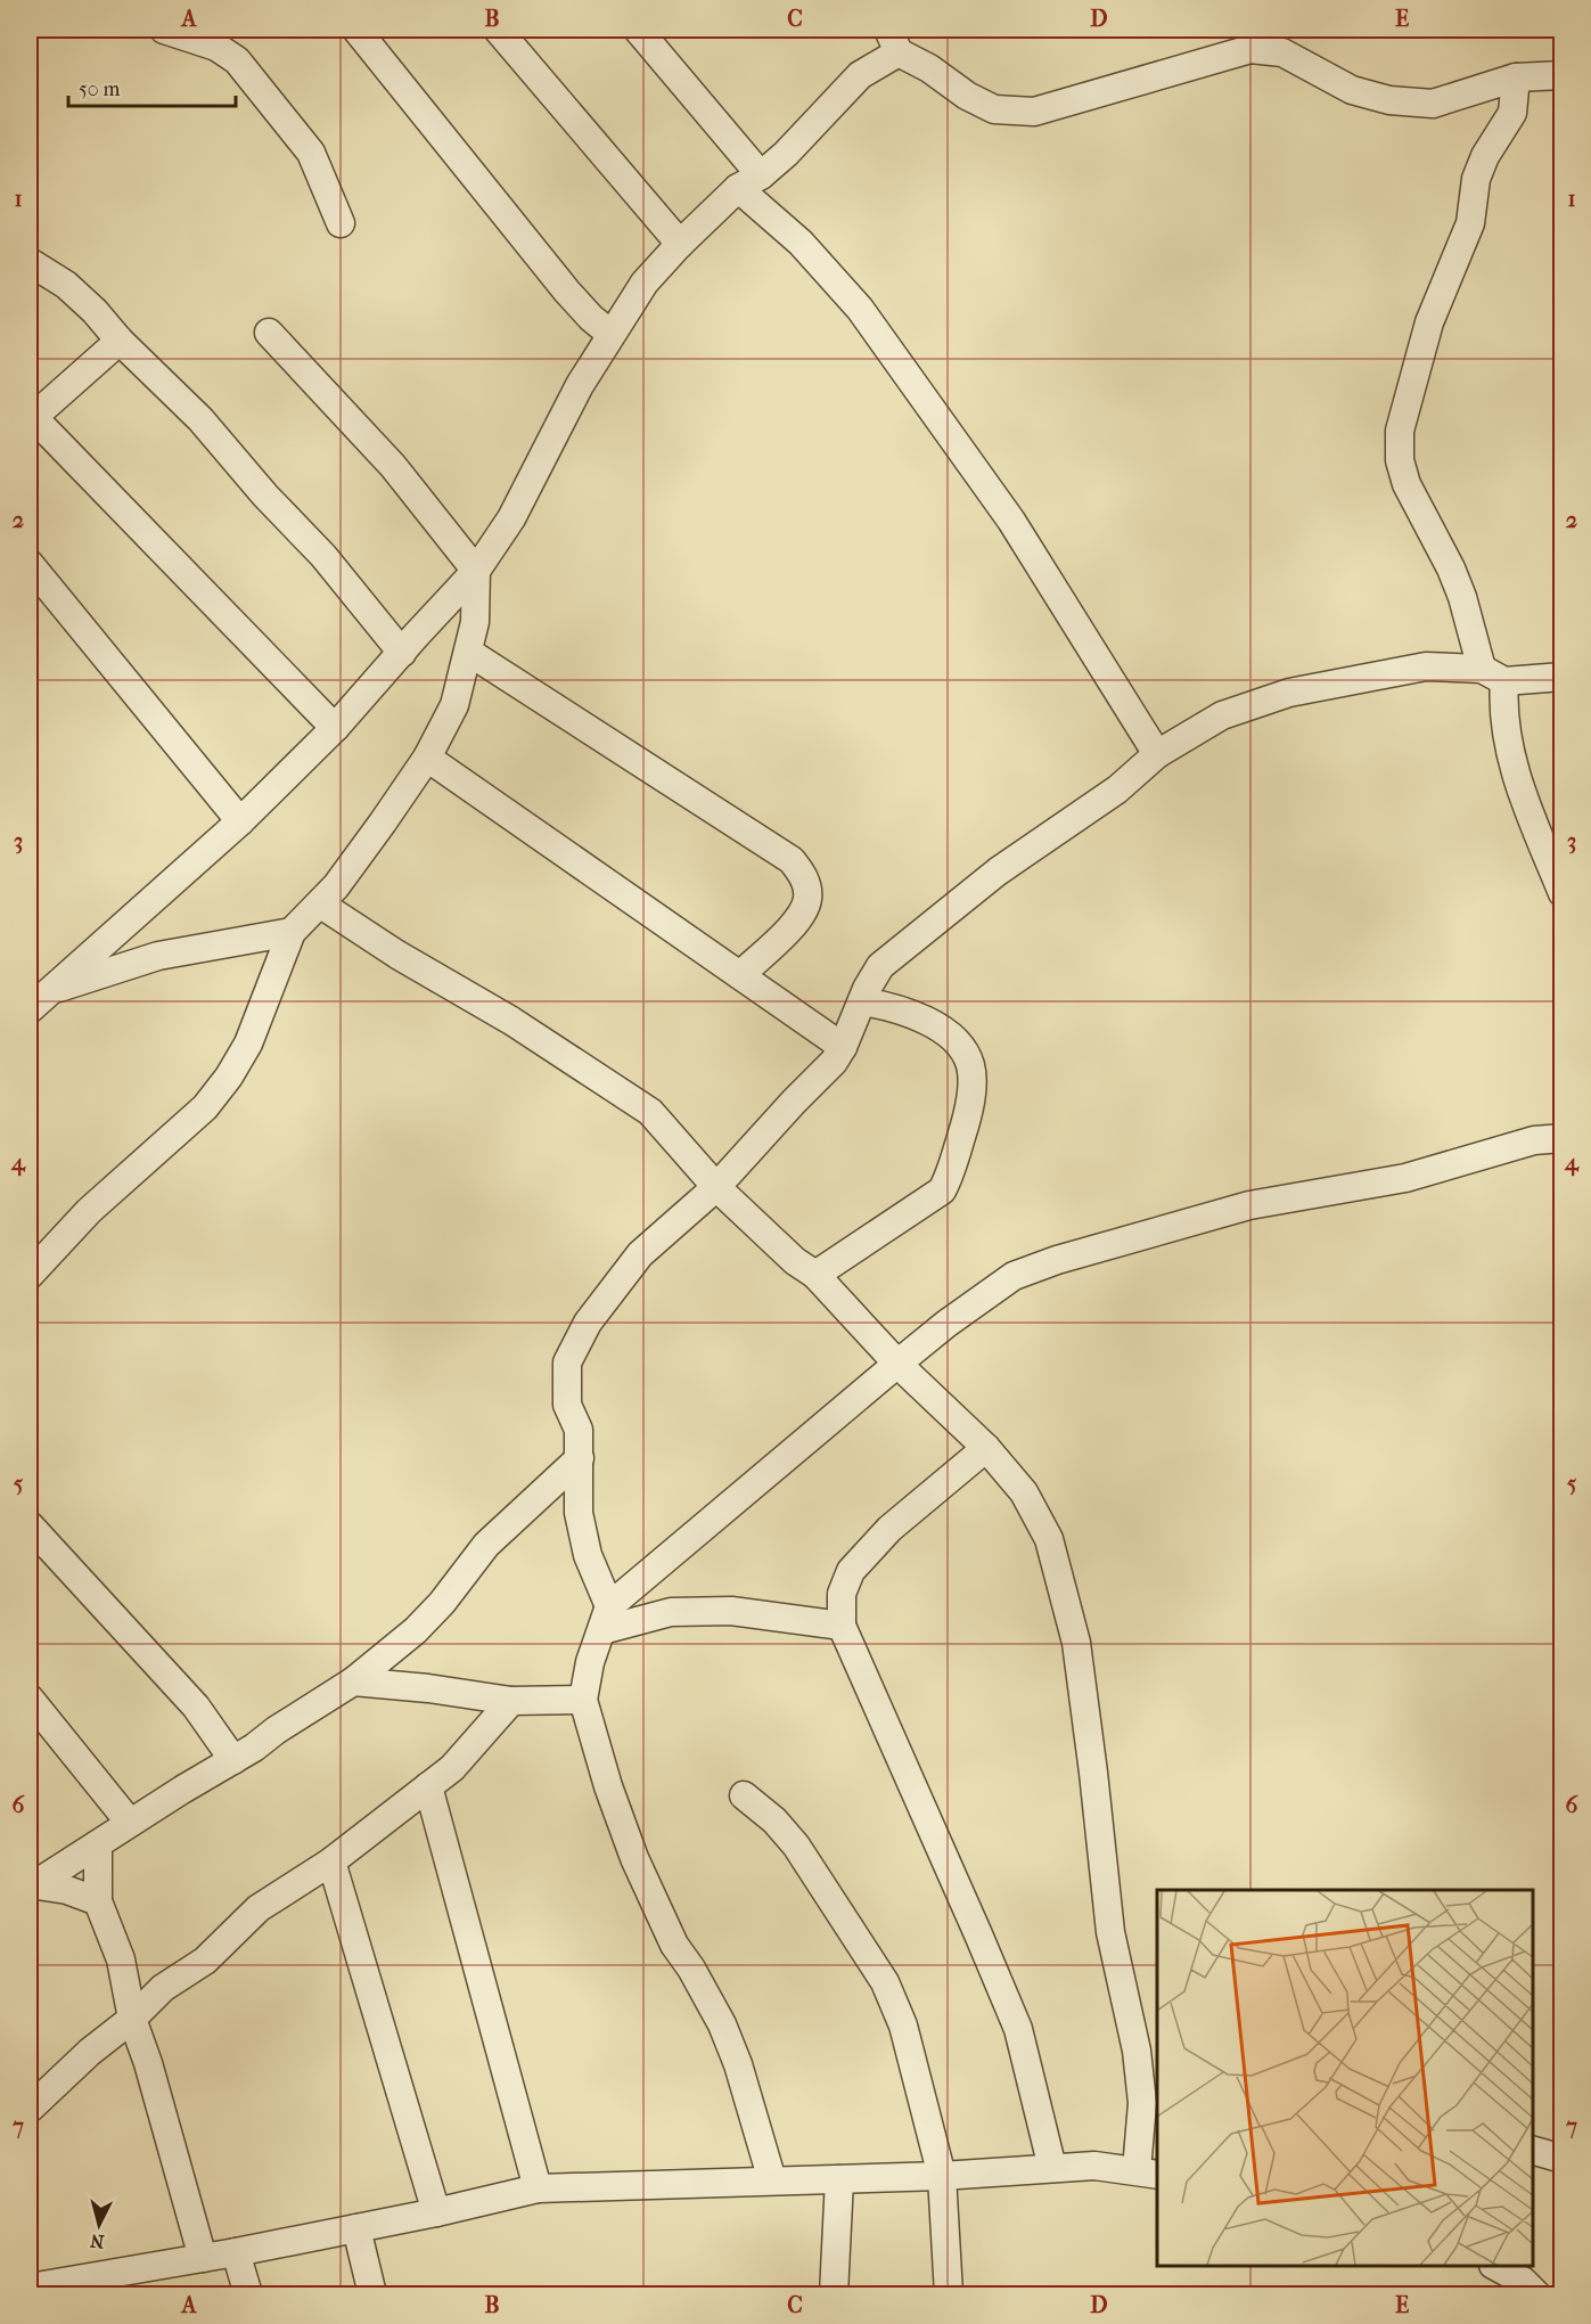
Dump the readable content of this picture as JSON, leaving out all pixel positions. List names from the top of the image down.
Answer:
{
  "scale_bar": "50 m",
  "north": "bottom",
  "grid": {
    "columns": [
      "A",
      "B",
      "C",
      "D",
      "E"
    ],
    "rows": [
      "1",
      "2",
      "3",
      "4",
      "5",
      "6",
      "7"
    ]
  }
}
